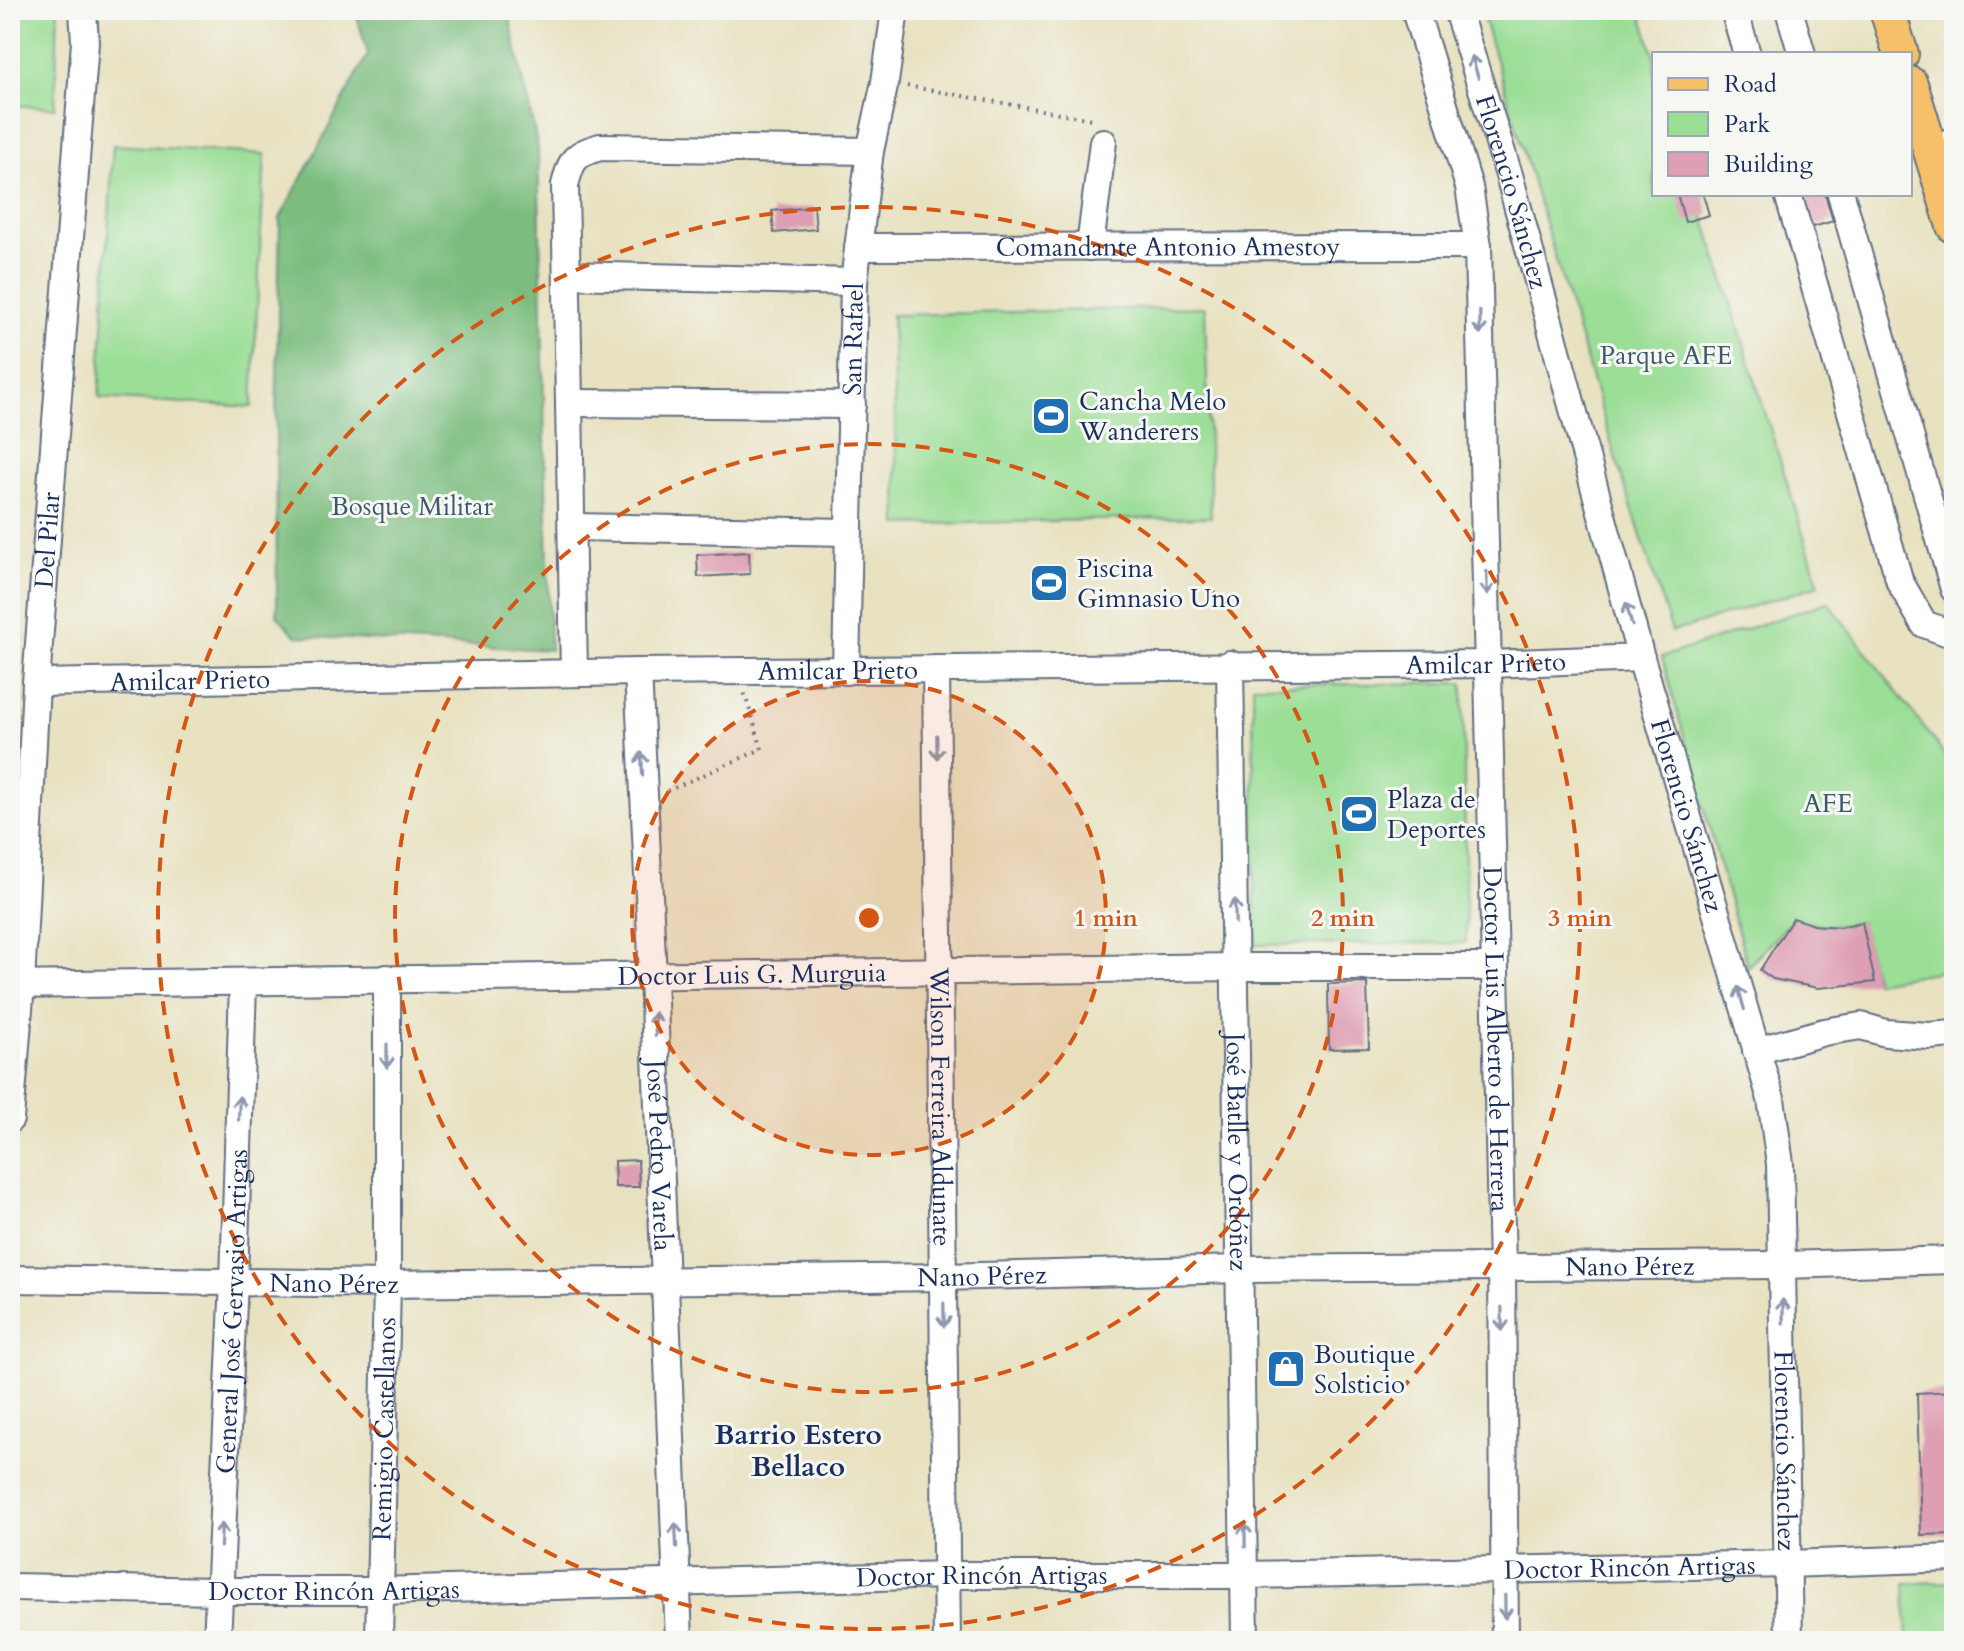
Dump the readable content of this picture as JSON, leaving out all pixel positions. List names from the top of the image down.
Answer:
{
  "streets": {
    "street": [
      "Florencio Sánchez",
      "Comandante Antonio Amestoy",
      "San Rafael",
      "Del Pilar",
      "Amilcar Prieto",
      "Doctor Luis G. Murguia",
      "Doctor Luis Alberto de Herrera",
      "Wilson Ferreira Aldunate",
      "José Batlle y Ordóñez",
      "José Pedro Varela",
      "Nano Pérez",
      "General José Gervasio Artigas",
      "Remigio Castellanos",
      "Doctor Rincón Artigas"
    ]
  },
  "crossings": [
    ["Florencio Sánchez", "Comandante Antonio Amestoy"],
    ["Florencio Sánchez", "Amilcar Prieto"],
    ["Florencio Sánchez", "Doctor Luis Alberto de Herrera"],
    ["Florencio Sánchez", "Nano Pérez"],
    ["Florencio Sánchez", "Doctor Rincón Artigas"],
    ["Comandante Antonio Amestoy", "San Rafael"],
    ["Comandante Antonio Amestoy", "Doctor Luis Alberto de Herrera"],
    ["San Rafael", "Amilcar Prieto"],
    ["Del Pilar", "Amilcar Prieto"],
    ["Del Pilar", "Doctor Luis G. Murguia"],
    ["Amilcar Prieto", "Doctor Luis Alberto de Herrera"],
    ["Amilcar Prieto", "Wilson Ferreira Aldunate"],
    ["Amilcar Prieto", "José Batlle y Ordóñez"],
    ["Amilcar Prieto", "José Pedro Varela"],
    ["Doctor Luis G. Murguia", "Doctor Luis Alberto de Herrera"],
    ["Doctor Luis G. Murguia", "Wilson Ferreira Aldunate"],
    ["Doctor Luis G. Murguia", "José Batlle y Ordóñez"],
    ["Doctor Luis G. Murguia", "José Pedro Varela"],
    ["Doctor Luis G. Murguia", "General José Gervasio Artigas"],
    ["Doctor Luis G. Murguia", "Remigio Castellanos"],
    ["Doctor Luis Alberto de Herrera", "Nano Pérez"],
    ["Doctor Luis Alberto de Herrera", "Doctor Rincón Artigas"],
    ["Wilson Ferreira Aldunate", "Nano Pérez"],
    ["Wilson Ferreira Aldunate", "Doctor Rincón Artigas"],
    ["José Batlle y Ordóñez", "Nano Pérez"],
    ["José Batlle y Ordóñez", "Doctor Rincón Artigas"],
    ["José Pedro Varela", "Nano Pérez"],
    ["José Pedro Varela", "Doctor Rincón Artigas"],
    ["Nano Pérez", "General José Gervasio Artigas"],
    ["Nano Pérez", "Remigio Castellanos"],
    ["General José Gervasio Artigas", "Doctor Rincón Artigas"],
    ["Remigio Castellanos", "Doctor Rincón Artigas"]
  ],
  "one_way": [
    "Florencio Sánchez",
    "Doctor Luis Alberto de Herrera",
    "Wilson Ferreira Aldunate",
    "José Batlle y Ordóñez",
    "José Pedro Varela",
    "General José Gervasio Artigas",
    "Remigio Castellanos"
  ],
  "districts": ["Barrio Estero Bellaco"],
  "parks": ["Parque AFE", "Bosque Militar", "AFE"],
  "places": {
    "sports": ["Cancha Melo Wanderers", "Piscina Gimnasio Uno", "Plaza de Deportes"],
    "shop": ["Boutique Solsticio"]
  },
  "legend": ["Road", "Park", "Building"],
  "rings": ["1 min", "2 min", "3 min"]
}
